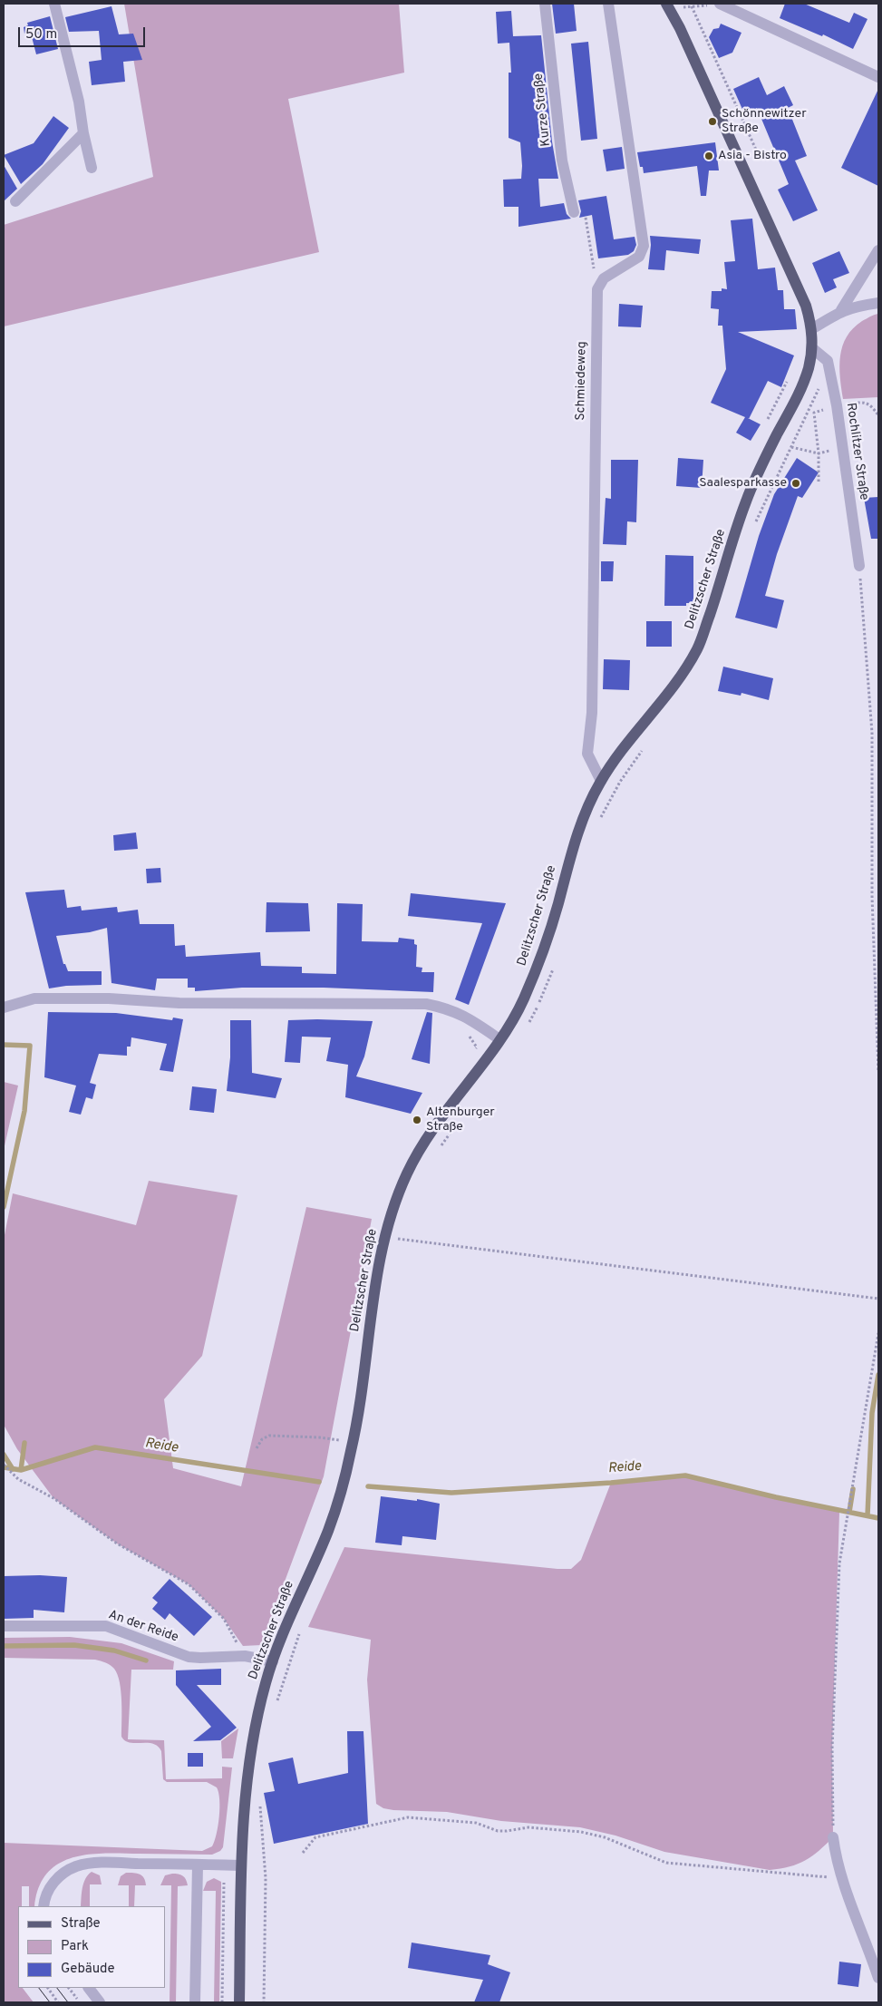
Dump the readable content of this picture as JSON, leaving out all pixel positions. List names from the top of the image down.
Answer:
{
  "streets": {
    "main road": ["Delitzscher Straße"],
    "street": [
      "Kurze Straße",
      "Schmiedeweg",
      "Rochlitzer Straße",
      "An der Reide"
    ]
  },
  "crossings": [
    ["Schmiedeweg", "Delitzscher Straße"],
    ["Rochlitzer Straße", "Delitzscher Straße"],
    ["Delitzscher Straße", "An der Reide"]
  ],
  "water": ["Reide"],
  "places": [
    "Schönnewitzer Straße",
    "Asia - Bistro",
    "Saalesparkasse",
    "Altenburger Straße"
  ],
  "legend": ["Straße", "Park", "Gebäude"],
  "scale_bar": "50 m"
}
